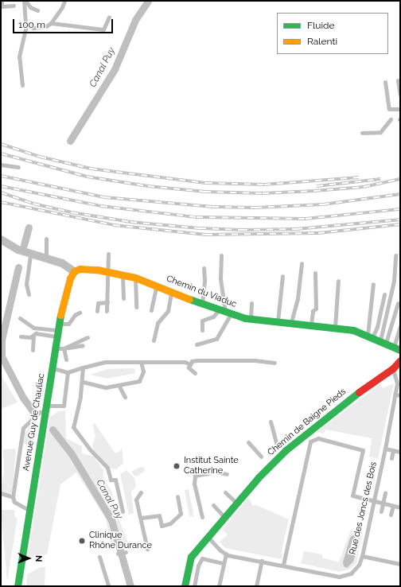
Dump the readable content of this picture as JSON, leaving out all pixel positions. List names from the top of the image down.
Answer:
{
  "streets": {
    "street": ["Chemin du Viaduc", "Avenue Guy de Chauliac", "Chemin de Baigne Pieds"],
    "lane": ["Rue des Joncs des Bois"]
  },
  "crossings": [
    ["Chemin du Viaduc", "Avenue Guy de Chauliac"],
    ["Chemin de Baigne Pieds", "Rue des Joncs des Bois"]
  ],
  "water": ["Canal Puy"],
  "places": ["Institut Sainte Catherine", "Clinique Rhône Durance"],
  "legend": ["Fluide", "Ralenti"],
  "scale_bar": "100 m",
  "north": "right"
}
